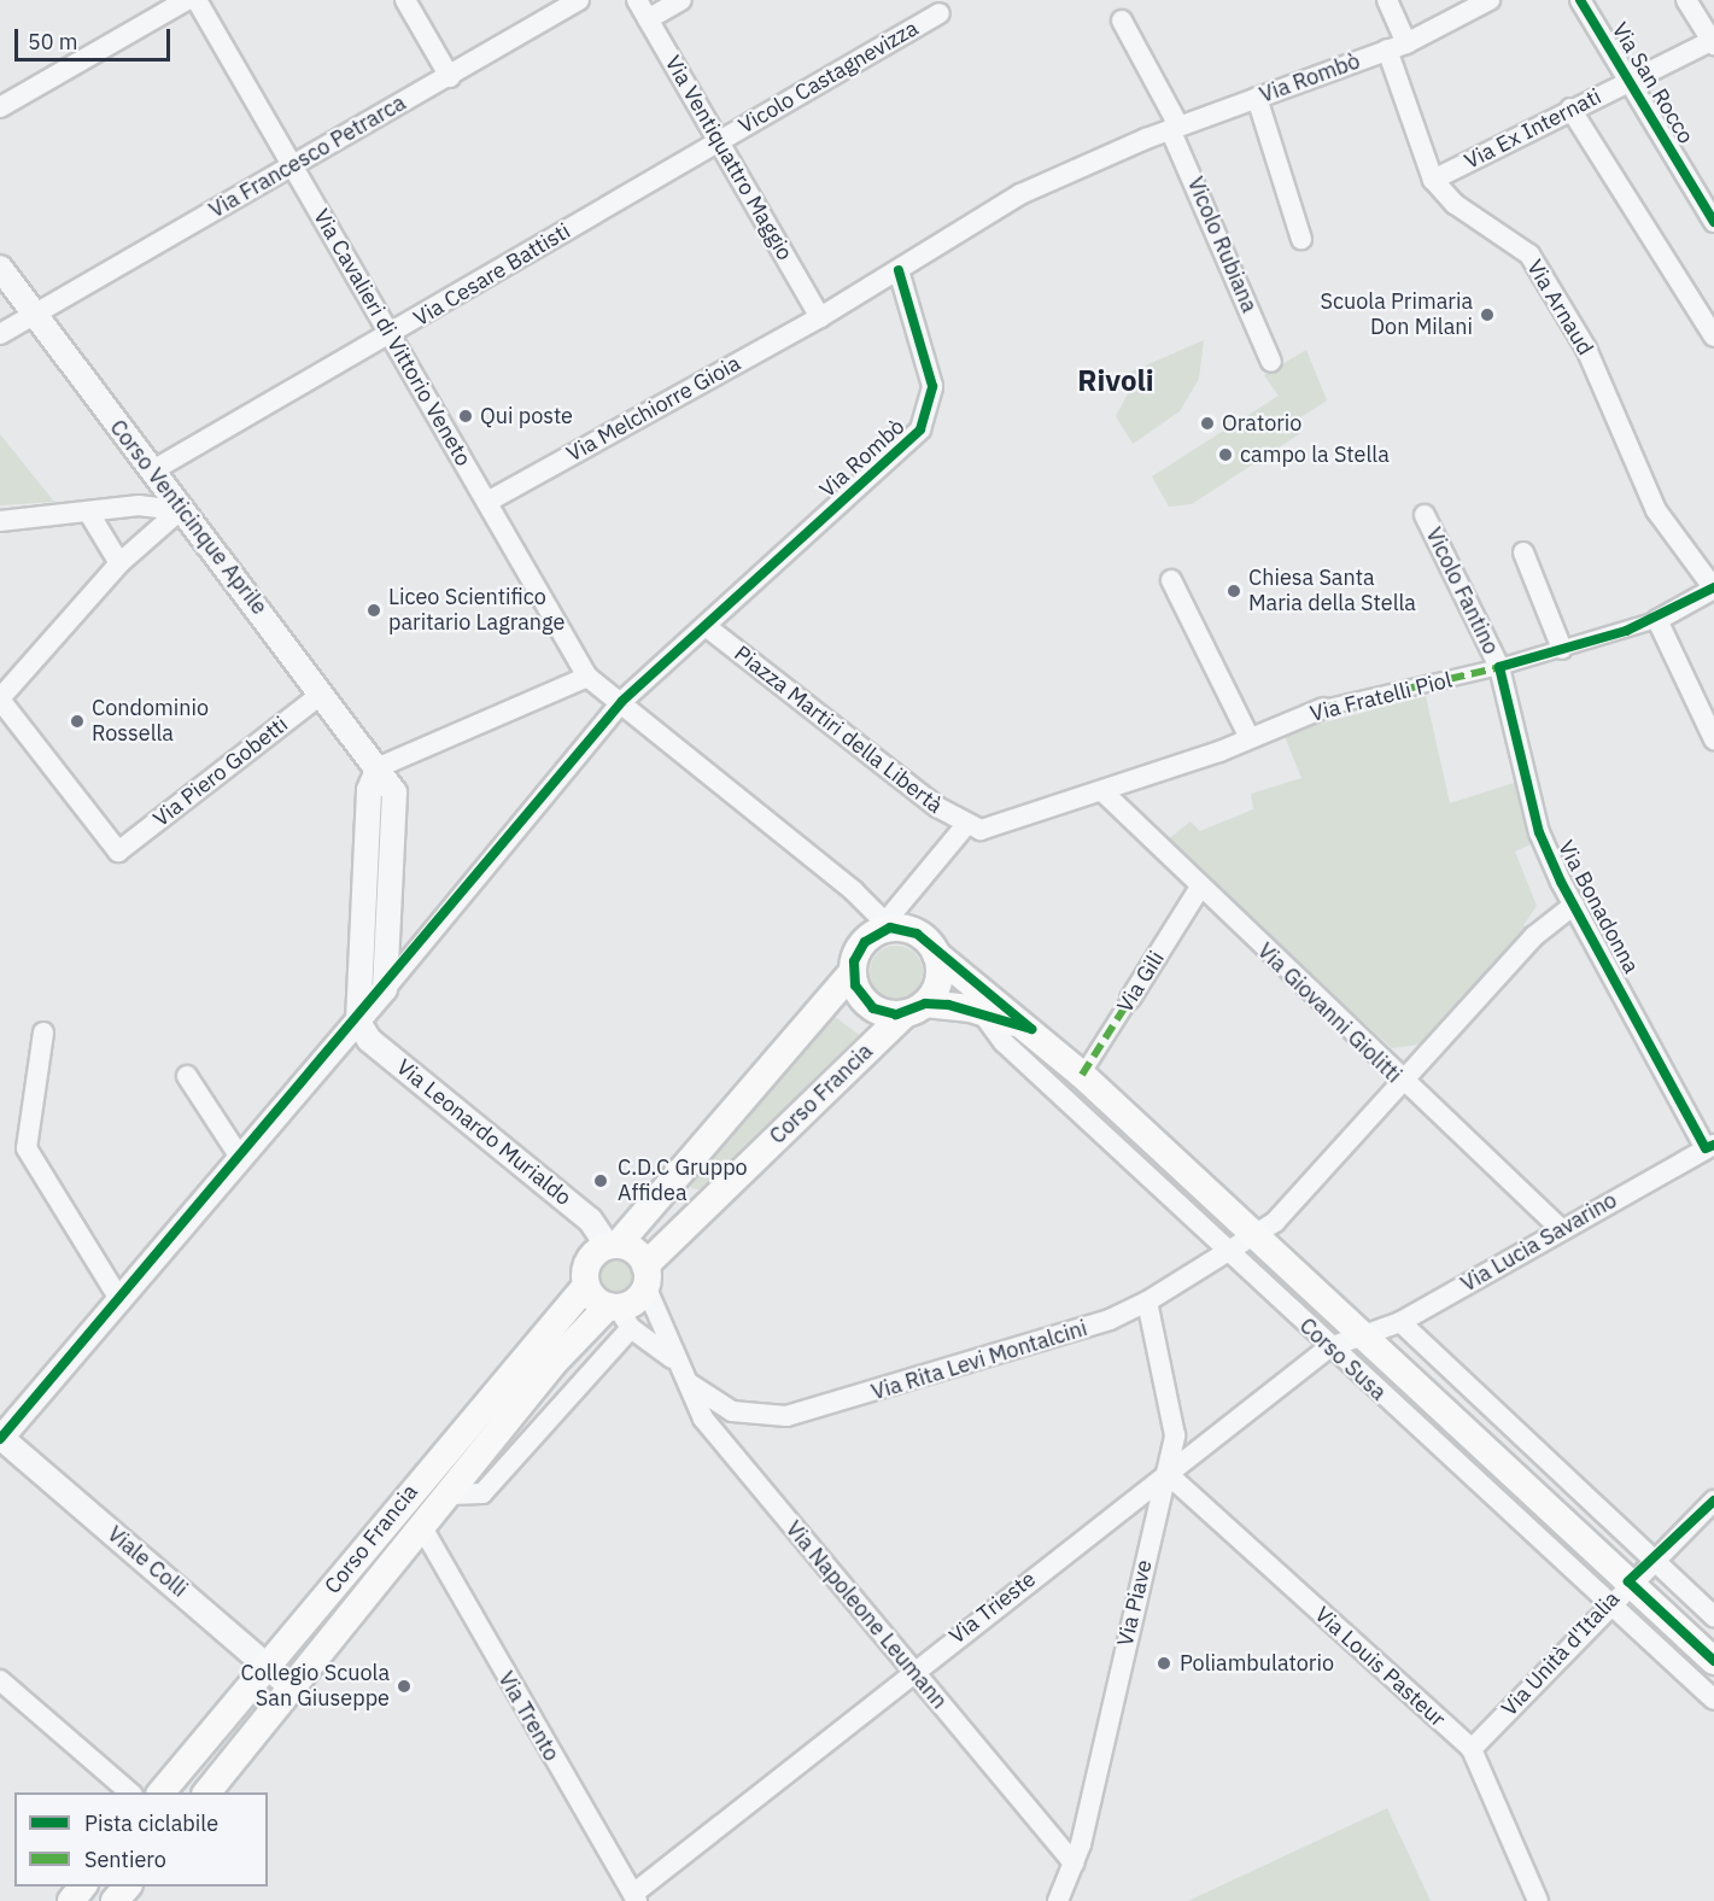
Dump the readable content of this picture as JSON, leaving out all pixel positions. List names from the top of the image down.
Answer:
{
  "streets": {
    "main road": ["Corso Francia", "Corso Susa"],
    "street": [
      "Vicolo Castagnevizza",
      "Via Rombò",
      "Via San Rocco",
      "Via Ex Internati",
      "Via Francesco Petrarca",
      "Via Ventiquattro Maggio",
      "Vicolo Rubiana",
      "Via Cesare Battisti",
      "Via Arnaud",
      "Via Cavalieri di Vittorio Veneto",
      "Via Melchiorre Gioia",
      "Corso Venticinque Aprile",
      "Vicolo Fantino",
      "Via Fratelli Piol",
      "Piazza Martiri della Libertà",
      "Via Piero Gobetti",
      "Via Bonadonna",
      "Via Gili",
      "Via Giovanni Giolitti",
      "Via Leonardo Murialdo",
      "Via Lucia Savarino",
      "Via Rita Levi Montalcini",
      "Viale Colli",
      "Via Piave",
      "Via Trieste",
      "Via Napoleone Leumann",
      "Via Unità d'Italia",
      "Via Louis Pasteur",
      "Via Trento"
    ]
  },
  "crossings": [
    ["Vicolo Castagnevizza", "Via Ventiquattro Maggio"],
    ["Vicolo Castagnevizza", "Via Cesare Battisti"],
    ["Via Rombò", "Via Ventiquattro Maggio"],
    ["Via Rombò", "Vicolo Rubiana"],
    ["Via Rombò", "Via Arnaud"],
    ["Via Rombò", "Via Melchiorre Gioia"],
    ["Via Rombò", "Piazza Martiri della Libertà"],
    ["Via San Rocco", "Via Ex Internati"],
    ["Via Ex Internati", "Via Arnaud"],
    ["Via Francesco Petrarca", "Via Cavalieri di Vittorio Veneto"],
    ["Via Francesco Petrarca", "Corso Venticinque Aprile"],
    ["Via Ventiquattro Maggio", "Via Cesare Battisti"],
    ["Via Ventiquattro Maggio", "Via Melchiorre Gioia"],
    ["Via Cesare Battisti", "Via Cavalieri di Vittorio Veneto"],
    ["Via Cesare Battisti", "Corso Venticinque Aprile"],
    ["Via Arnaud", "Via Fratelli Piol"],
    ["Via Cavalieri di Vittorio Veneto", "Via Melchiorre Gioia"],
    ["Corso Venticinque Aprile", "Via Piero Gobetti"],
    ["Vicolo Fantino", "Via Fratelli Piol"],
    ["Vicolo Fantino", "Via Bonadonna"],
    ["Via Fratelli Piol", "Piazza Martiri della Libertà"],
    ["Via Fratelli Piol", "Via Bonadonna"],
    ["Via Fratelli Piol", "Via Giovanni Giolitti"],
    ["Piazza Martiri della Libertà", "Corso Francia"],
    ["Piazza Martiri della Libertà", "Corso Susa"],
    ["Via Bonadonna", "Via Lucia Savarino"],
    ["Via Bonadonna", "Via Rita Levi Montalcini"],
    ["Via Gili", "Via Giovanni Giolitti"],
    ["Via Gili", "Corso Susa"],
    ["Via Giovanni Giolitti", "Via Lucia Savarino"],
    ["Via Giovanni Giolitti", "Via Rita Levi Montalcini"],
    ["Corso Francia", "Via Leonardo Murialdo"],
    ["Corso Francia", "Corso Susa"],
    ["Corso Francia", "Viale Colli"],
    ["Corso Francia", "Via Napoleone Leumann"],
    ["Corso Francia", "Via Trento"],
    ["Via Leonardo Murialdo", "Via Napoleone Leumann"],
    ["Via Lucia Savarino", "Corso Susa"],
    ["Via Lucia Savarino", "Via Trieste"],
    ["Corso Susa", "Via Rita Levi Montalcini"],
    ["Corso Susa", "Via Trieste"],
    ["Corso Susa", "Via Unità d'Italia"],
    ["Via Rita Levi Montalcini", "Via Piave"],
    ["Via Rita Levi Montalcini", "Via Napoleone Leumann"],
    ["Via Piave", "Via Trieste"],
    ["Via Piave", "Via Napoleone Leumann"],
    ["Via Piave", "Via Louis Pasteur"],
    ["Via Trieste", "Via Napoleone Leumann"],
    ["Via Trieste", "Via Louis Pasteur"],
    ["Via Trieste", "Via Trento"],
    ["Via Unità d'Italia", "Via Louis Pasteur"]
  ],
  "districts": ["Rivoli"],
  "places": [
    "Scuola Primaria Don Milani",
    "Qui poste",
    "Oratorio",
    "campo la Stella",
    "Chiesa Santa Maria della Stella",
    "Liceo Scientifico paritario Lagrange",
    "Condominio Rossella",
    "C.D.C Gruppo Affidea",
    "Poliambulatorio",
    "Collegio Scuola San Giuseppe"
  ],
  "legend": ["Pista ciclabile", "Sentiero"],
  "scale_bar": "50 m"
}
